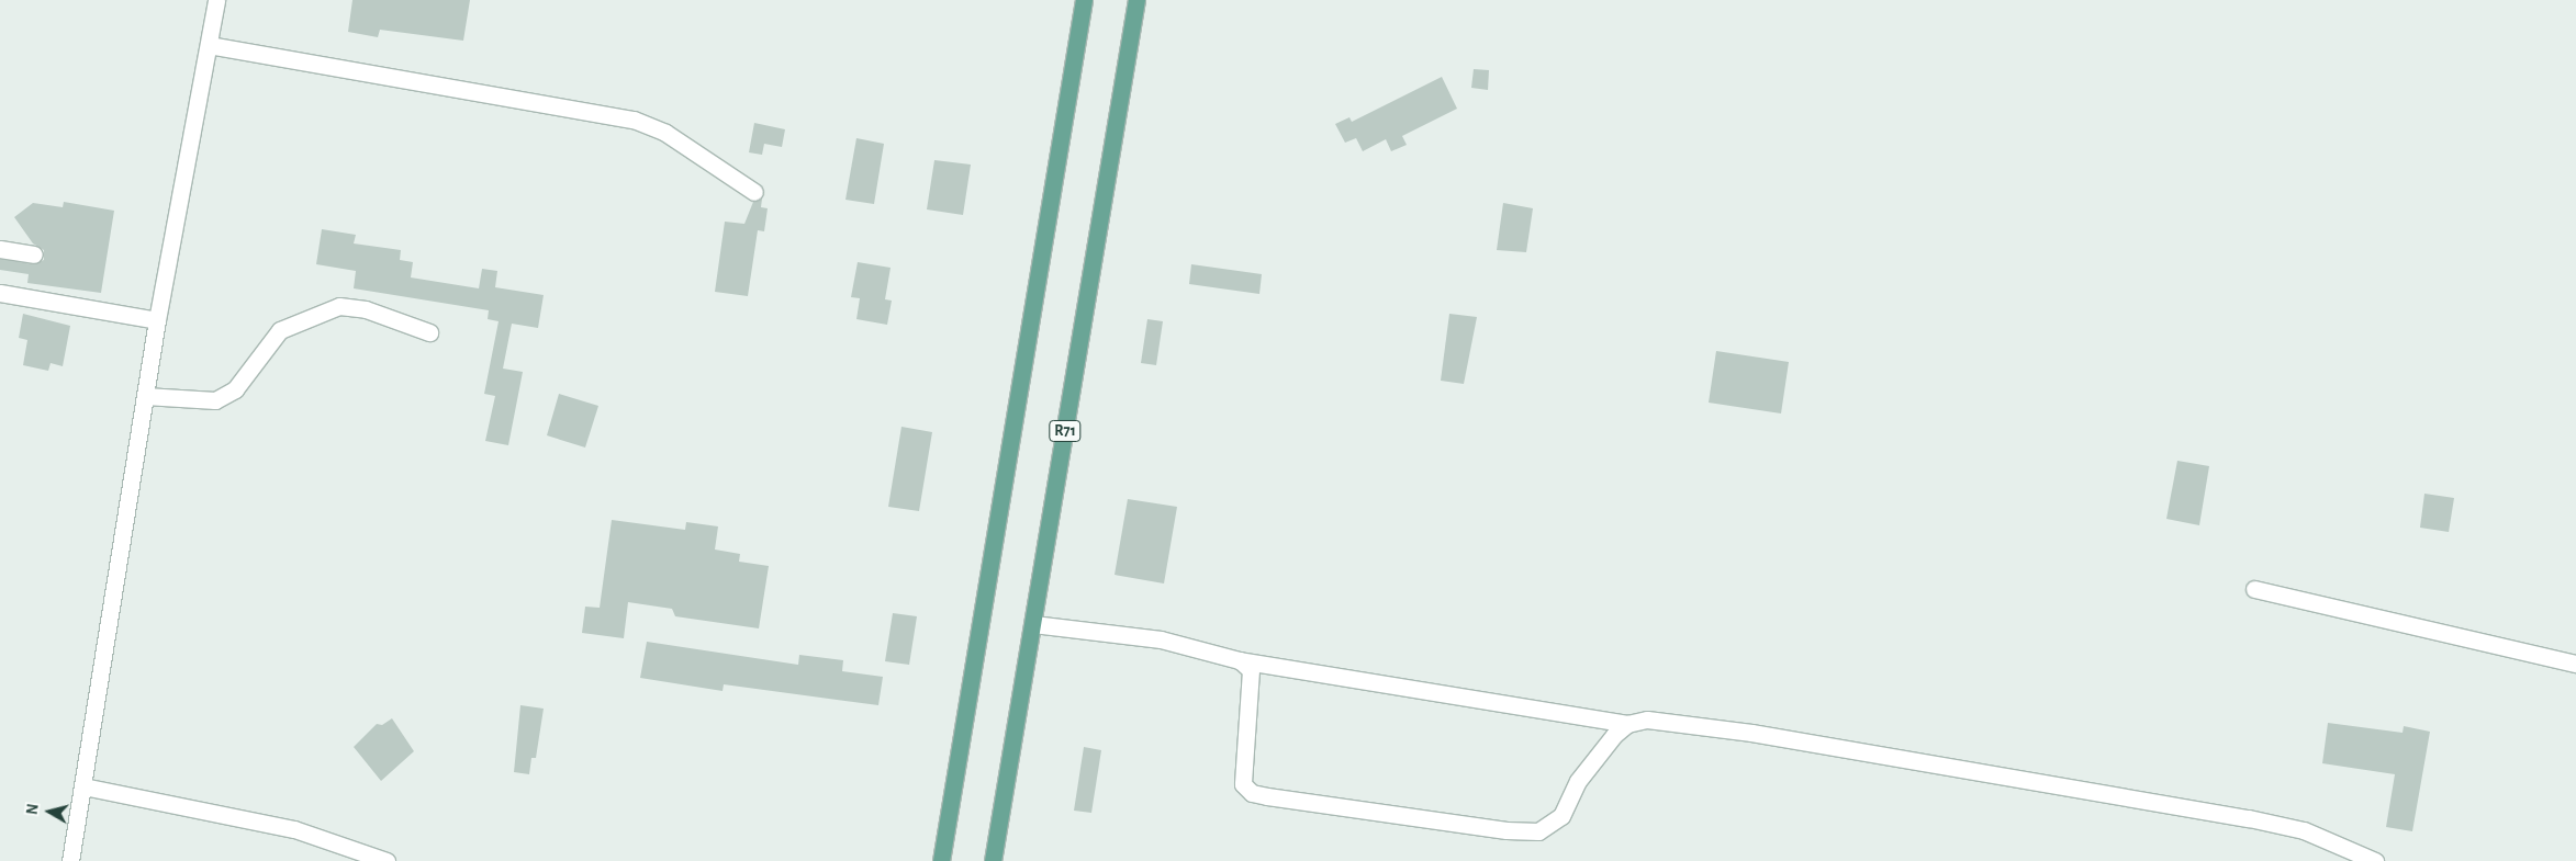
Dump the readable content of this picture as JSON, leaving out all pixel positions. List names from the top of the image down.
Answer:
{
  "streets": {
    "main road": ["R71"]
  },
  "north": "left"
}
